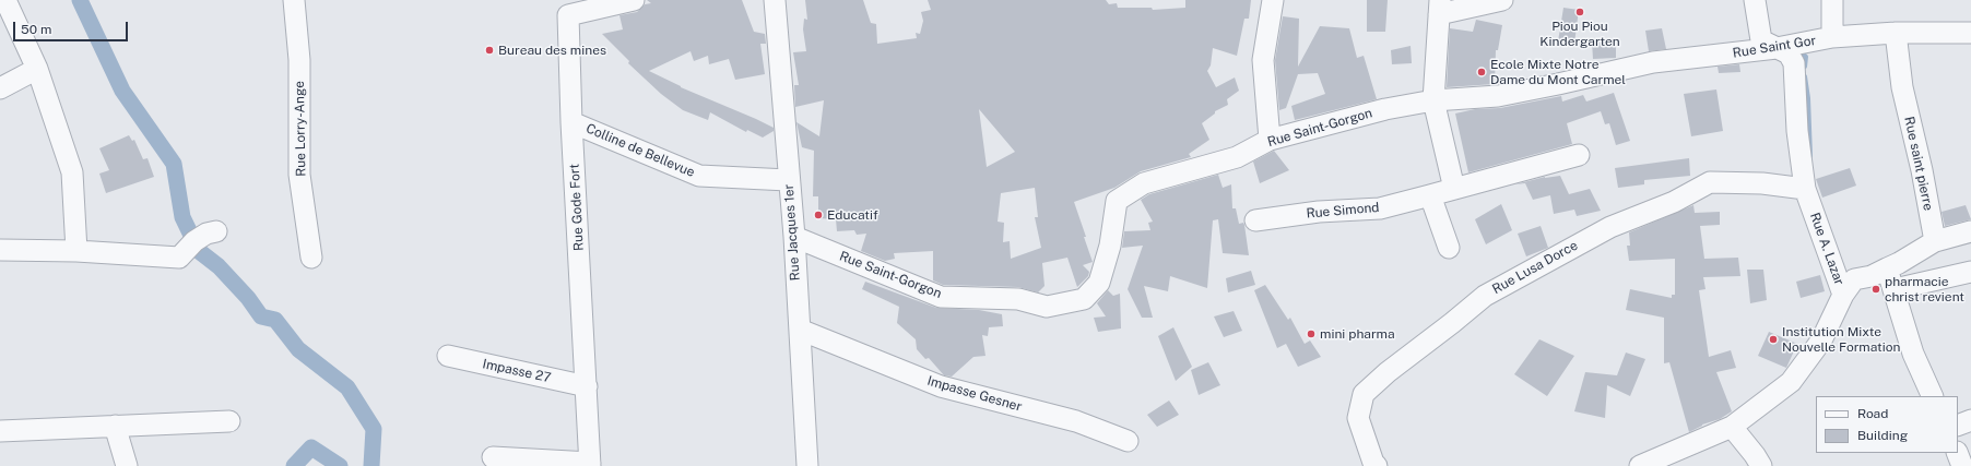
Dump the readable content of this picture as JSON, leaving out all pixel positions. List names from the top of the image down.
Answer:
{
  "streets": {
    "street": [
      "Rue Saint Gor",
      "Rue Saint-Gorgon",
      "Rue Lorry-Ange",
      "Colline de Bellevue",
      "Rue saint pierre",
      "Rue Gode Fort",
      "Rue Simond",
      "Rue Jacques 1er",
      "Rue A. Lazar",
      "Rue Lusa Dorce",
      "Impasse 27",
      "Impasse Gesner"
    ]
  },
  "crossings": [
    ["Rue Saint Gor", "Rue Saint-Gorgon"],
    ["Rue Saint Gor", "Rue saint pierre"],
    ["Rue Saint Gor", "Rue A. Lazar"],
    ["Rue Saint-Gorgon", "Rue Jacques 1er"],
    ["Colline de Bellevue", "Rue Gode Fort"],
    ["Colline de Bellevue", "Rue Jacques 1er"],
    ["Rue Gode Fort", "Impasse 27"],
    ["Rue Jacques 1er", "Impasse Gesner"],
    ["Rue A. Lazar", "Rue Lusa Dorce"]
  ],
  "places": [
    "Piou Piou Kindergarten",
    "Bureau des mines",
    "Ecole Mixte Notre Dame du Mont Carmel",
    "Educatif",
    "pharmacie christ revient",
    "mini pharma",
    "Institution Mixte Nouvelle Formation"
  ],
  "legend": ["Road", "Building"],
  "scale_bar": "50 m"
}
